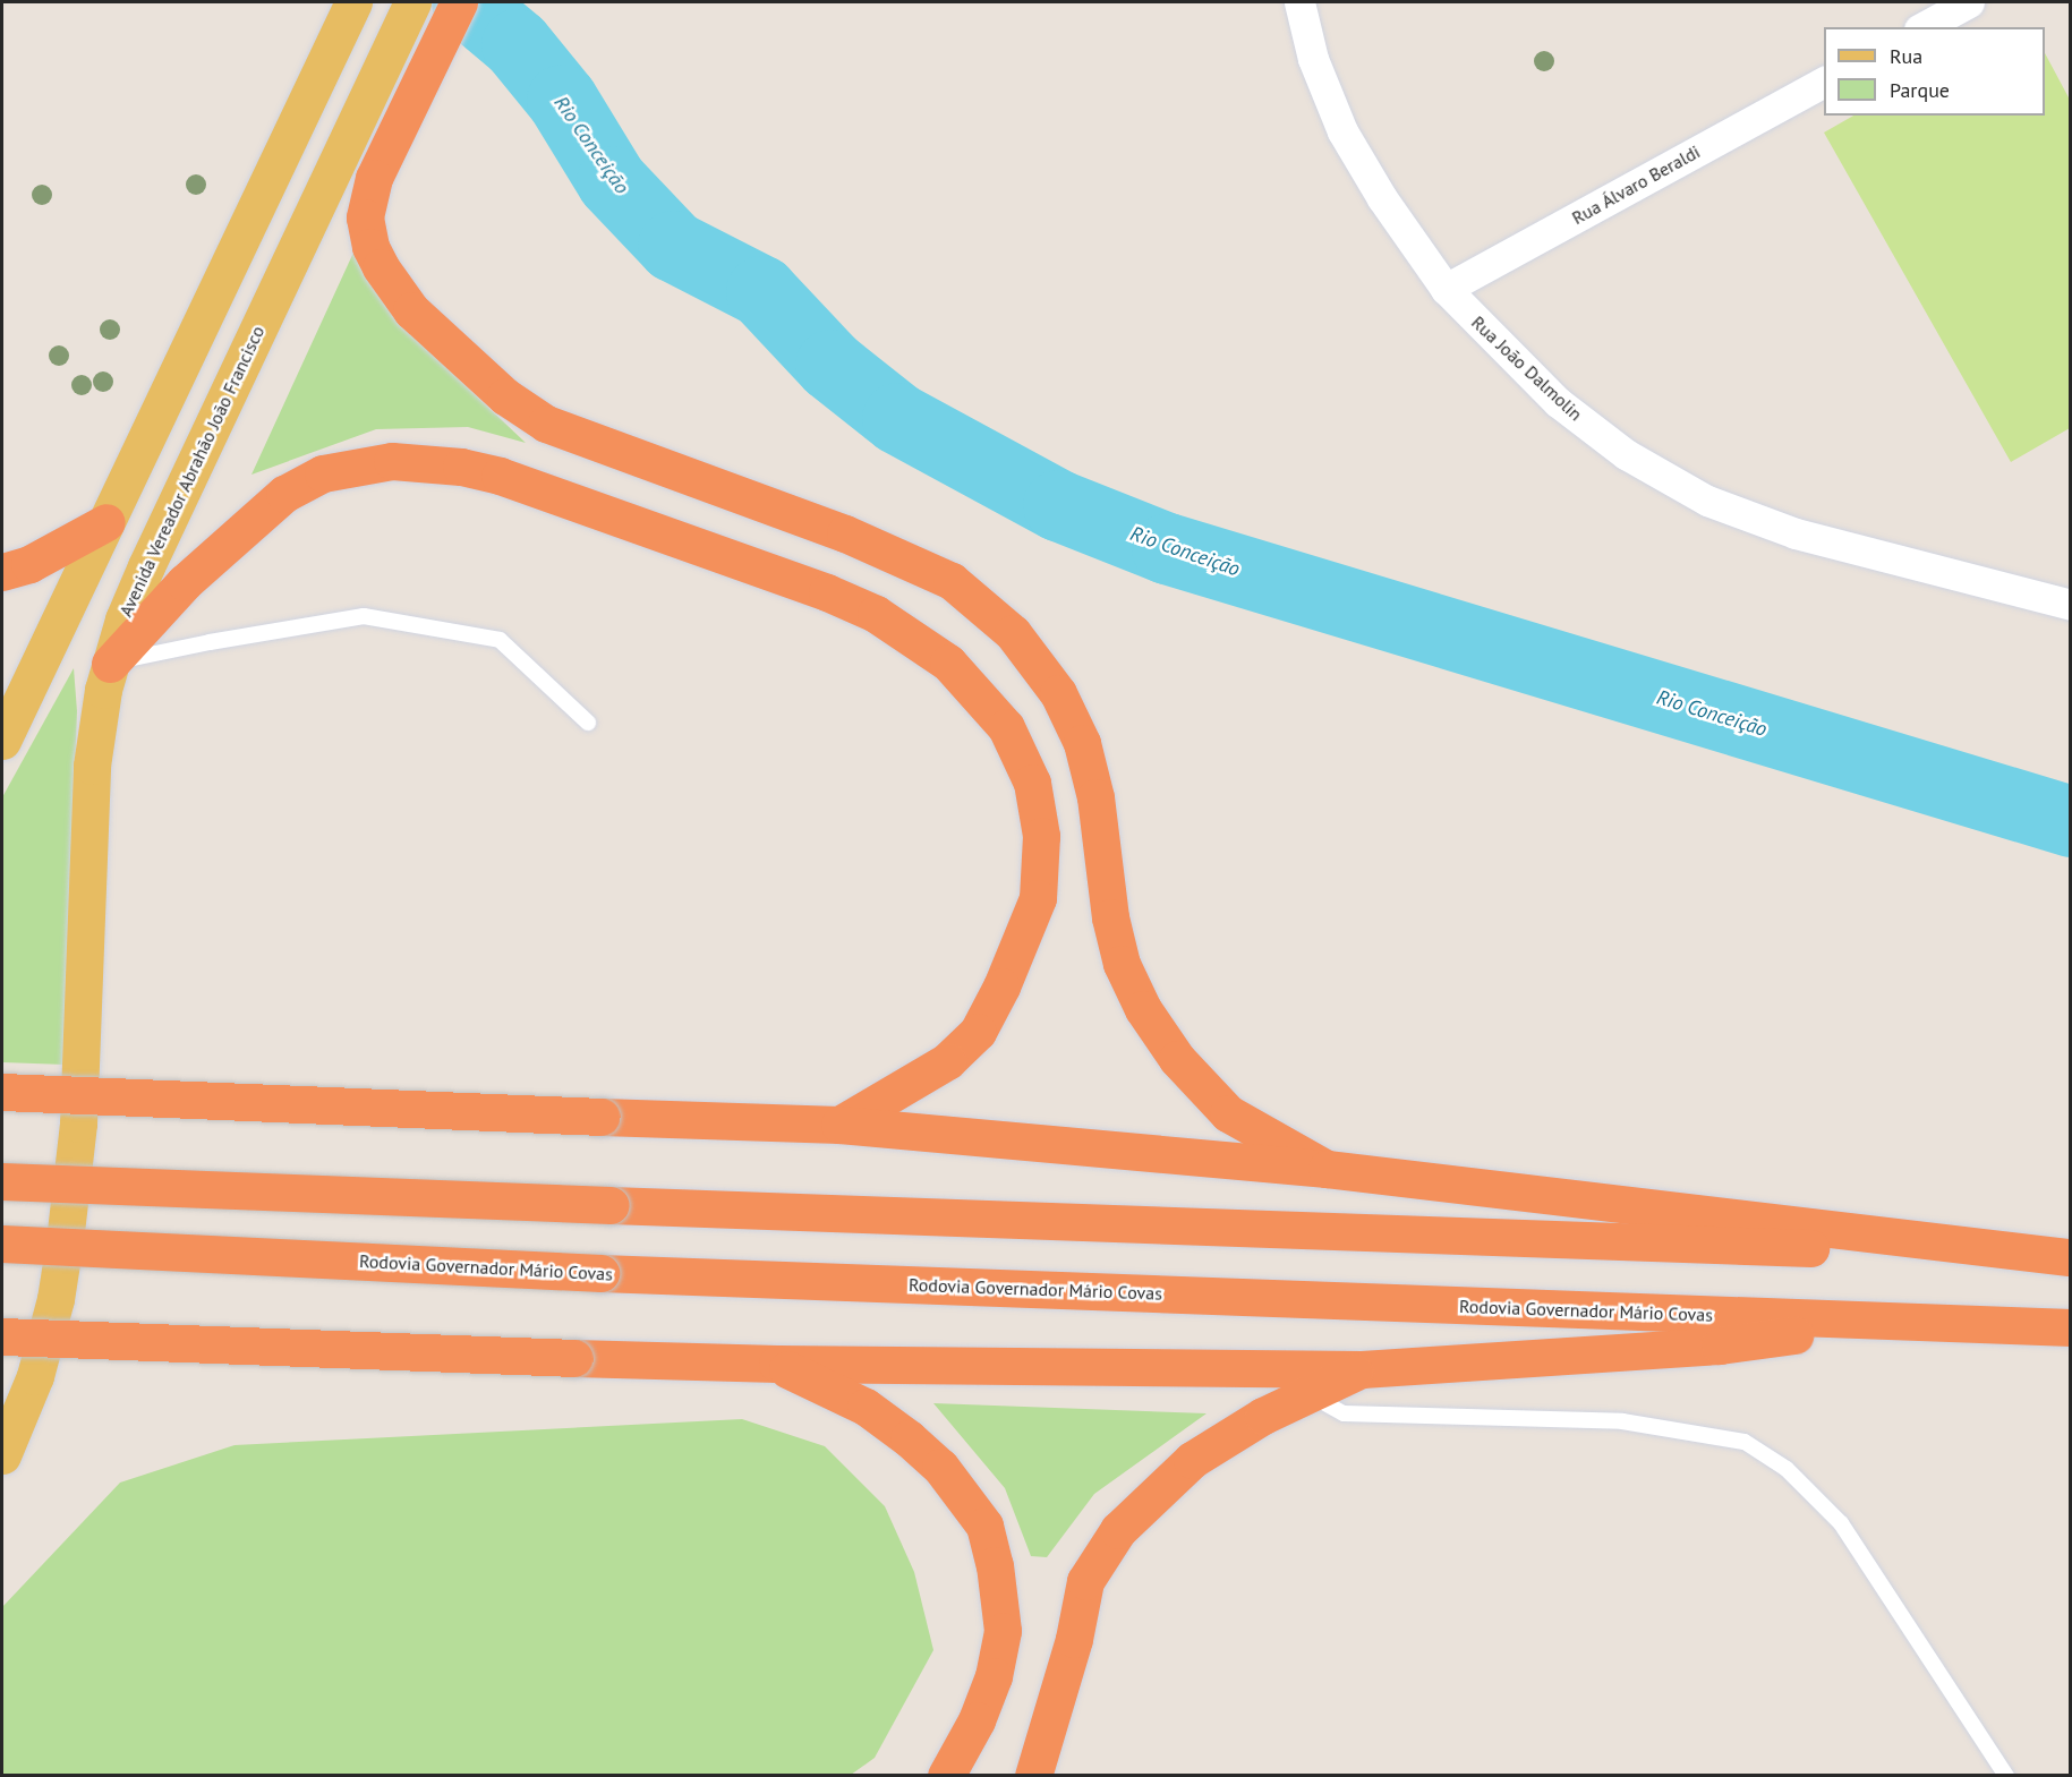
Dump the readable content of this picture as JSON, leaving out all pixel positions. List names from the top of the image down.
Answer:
{
  "streets": {
    "highway": ["Rodovia Governador Mário Covas"],
    "main road": ["Avenida Vereador Abrahão João Francisco"],
    "street": ["Rua Álvaro Beraldi", "Rua João Dalmolin"]
  },
  "crossings": [
    ["Rua Álvaro Beraldi", "Rua João Dalmolin"]
  ],
  "water": ["Rio Conceição"],
  "legend": ["Rua", "Parque"]
}
